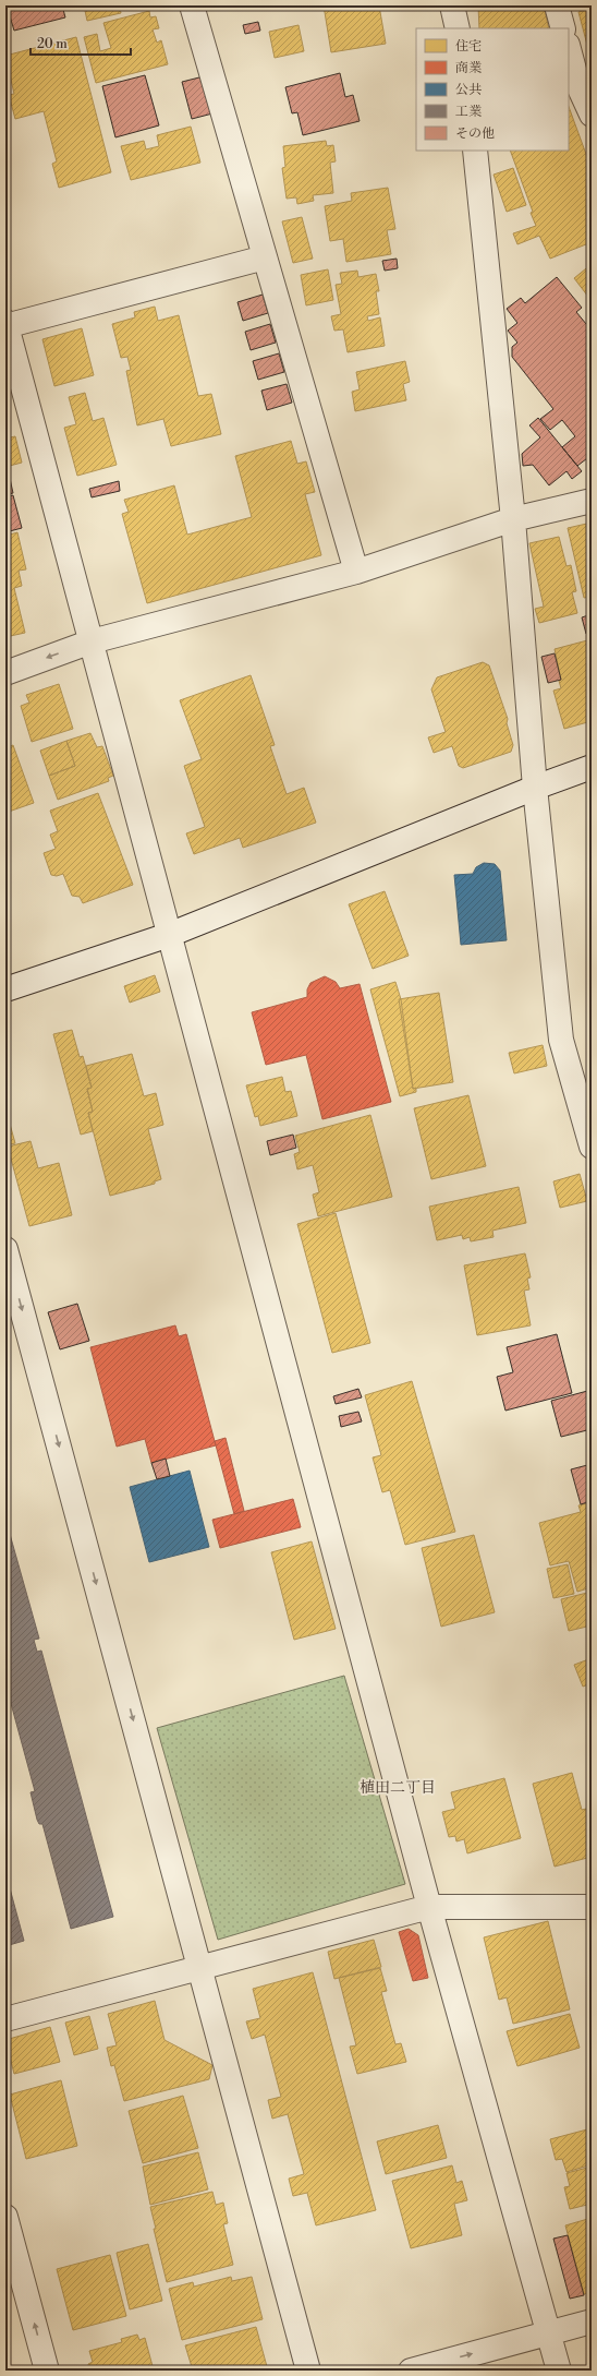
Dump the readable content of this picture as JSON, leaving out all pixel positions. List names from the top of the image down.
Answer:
{
  "districts": ["植田二丁目"],
  "legend": [
    "住宅",
    "商業",
    "公共",
    "工業",
    "その他"
  ],
  "scale_bar": "20 m"
}
